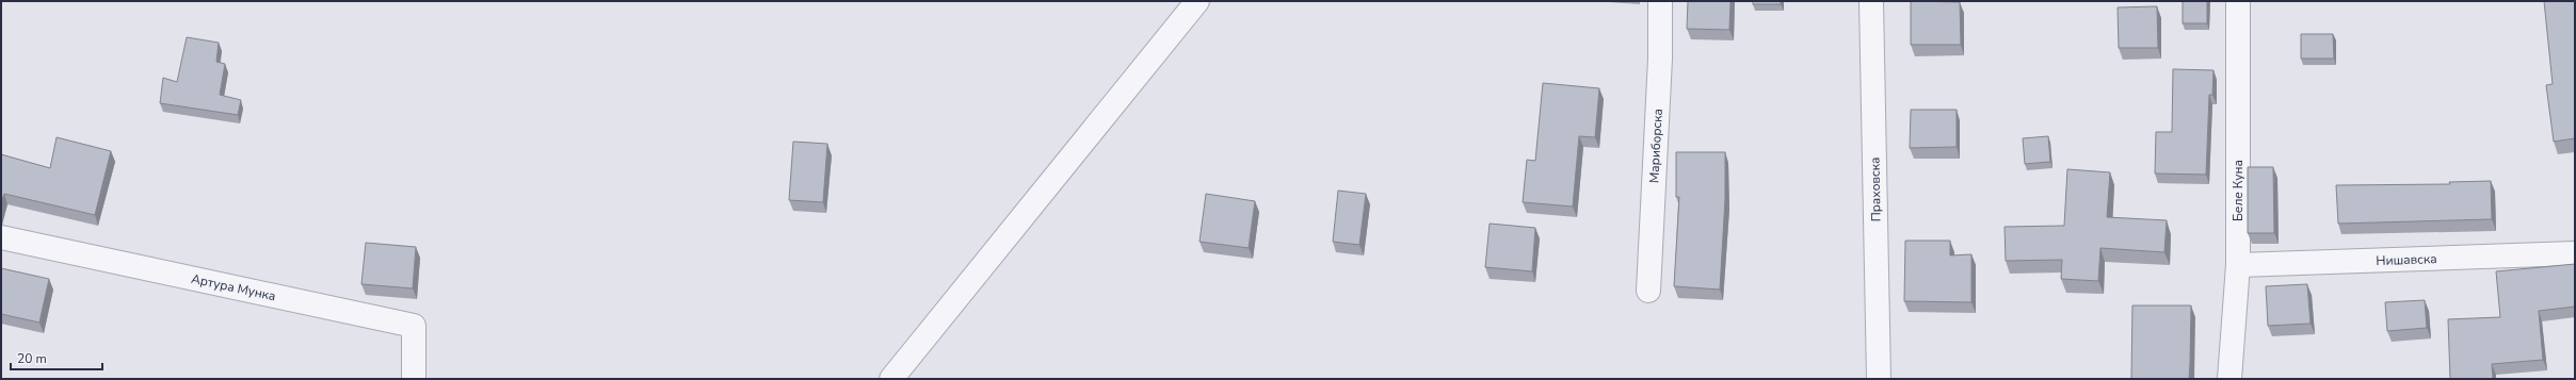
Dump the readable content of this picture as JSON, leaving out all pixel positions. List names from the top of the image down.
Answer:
{
  "streets": {
    "street": [
      "Мариборска",
      "Праховска",
      "Беле Куна",
      "Нишавска",
      "Артура Мунка"
    ]
  },
  "crossings": [
    ["Беле Куна", "Нишавска"]
  ],
  "scale_bar": "20 m"
}
